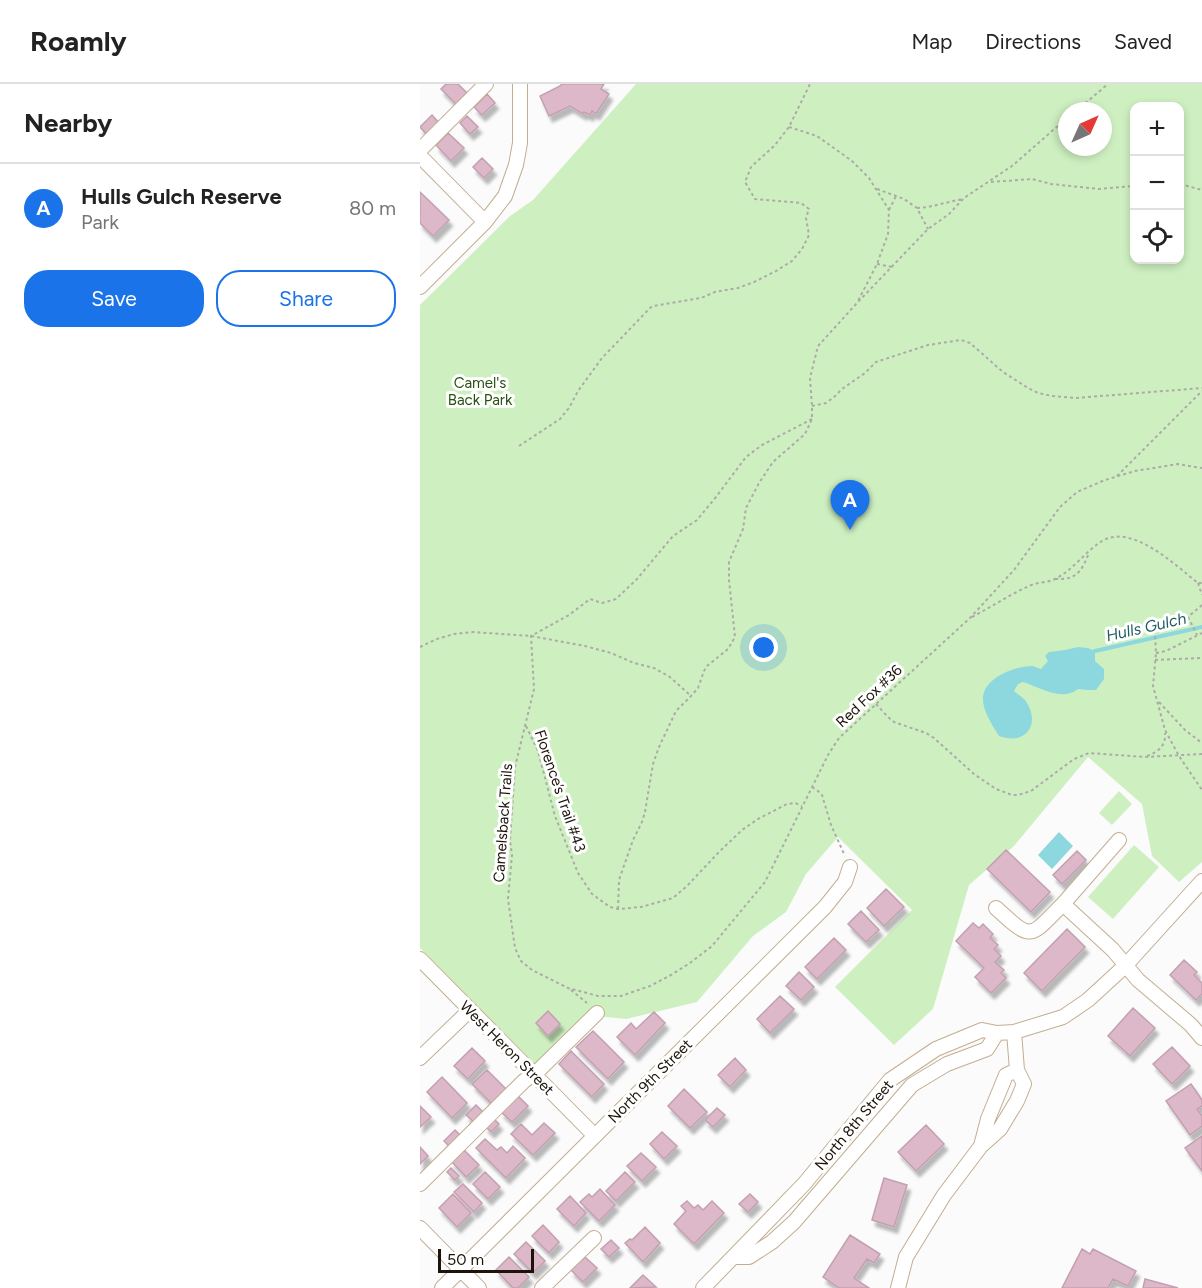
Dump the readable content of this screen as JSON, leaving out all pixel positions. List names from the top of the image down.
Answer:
{
  "streets": {
    "street": ["West Heron Street", "North 9th Street", "North 8th Street"],
    "path": ["Red Fox #36", "Florence’s Trail #43", "Camelsback Trails"]
  },
  "crossings": [
    ["Red Fox #36", "Camelsback Trails"],
    ["Florence’s Trail #43", "Camelsback Trails"],
    ["West Heron Street", "North 9th Street"]
  ],
  "water": ["Hulls Gulch"],
  "parks": ["Camel's Back Park"],
  "scale_bar": "50 m",
  "north": "top right",
  "page": {
    "header": "Roamly",
    "nav": ["Map", "Directions", "Saved"],
    "heading": "Nearby",
    "map_buttons": ["+", "−"],
    "list": [
      {
        "mark": "A",
        "name": "Hulls Gulch Reserve",
        "note": "Park",
        "value": "80 m"
      }
    ],
    "buttons": ["Save", "Share"],
    "pins": "A",
    "scale": "50 m"
  }
}
